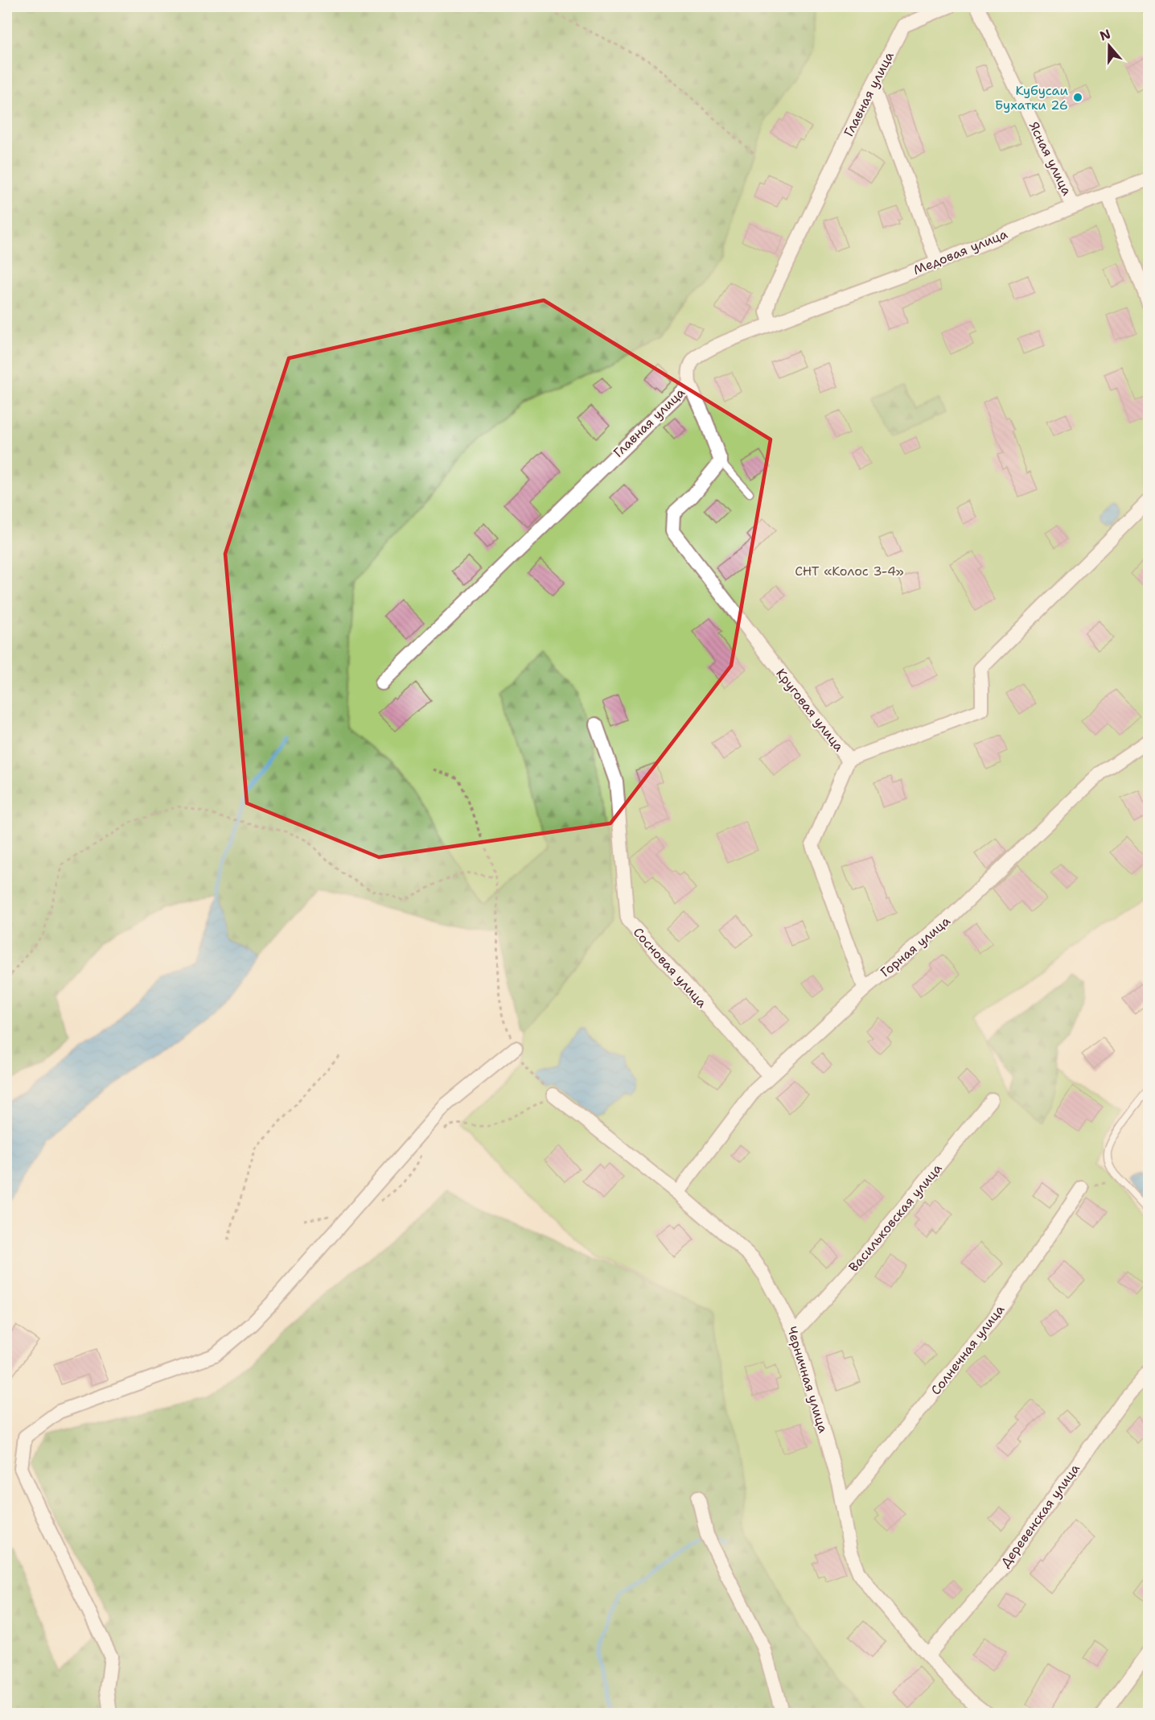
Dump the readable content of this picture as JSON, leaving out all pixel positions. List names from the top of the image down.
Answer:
{
  "streets": {
    "street": [
      "Главная улица",
      "Ясная улица",
      "Медовая улица",
      "Круговая улица",
      "Горная улица",
      "Сосновая улица",
      "Васильковская улица",
      "Солнечная улица",
      "Черничная улица",
      "Деревенская улица"
    ]
  },
  "crossings": [
    ["Главная улица", "Медовая улица"],
    ["Ясная улица", "Медовая улица"],
    ["Круговая улица", "Горная улица"],
    ["Васильковская улица", "Черничная улица"],
    ["Солнечная улица", "Черничная улица"],
    ["Черничная улица", "Деревенская улица"]
  ],
  "parks": ["СНТ «Колос 3-4»"],
  "places": ["Кубусаи Бухатки 26"],
  "north": "top"
}
